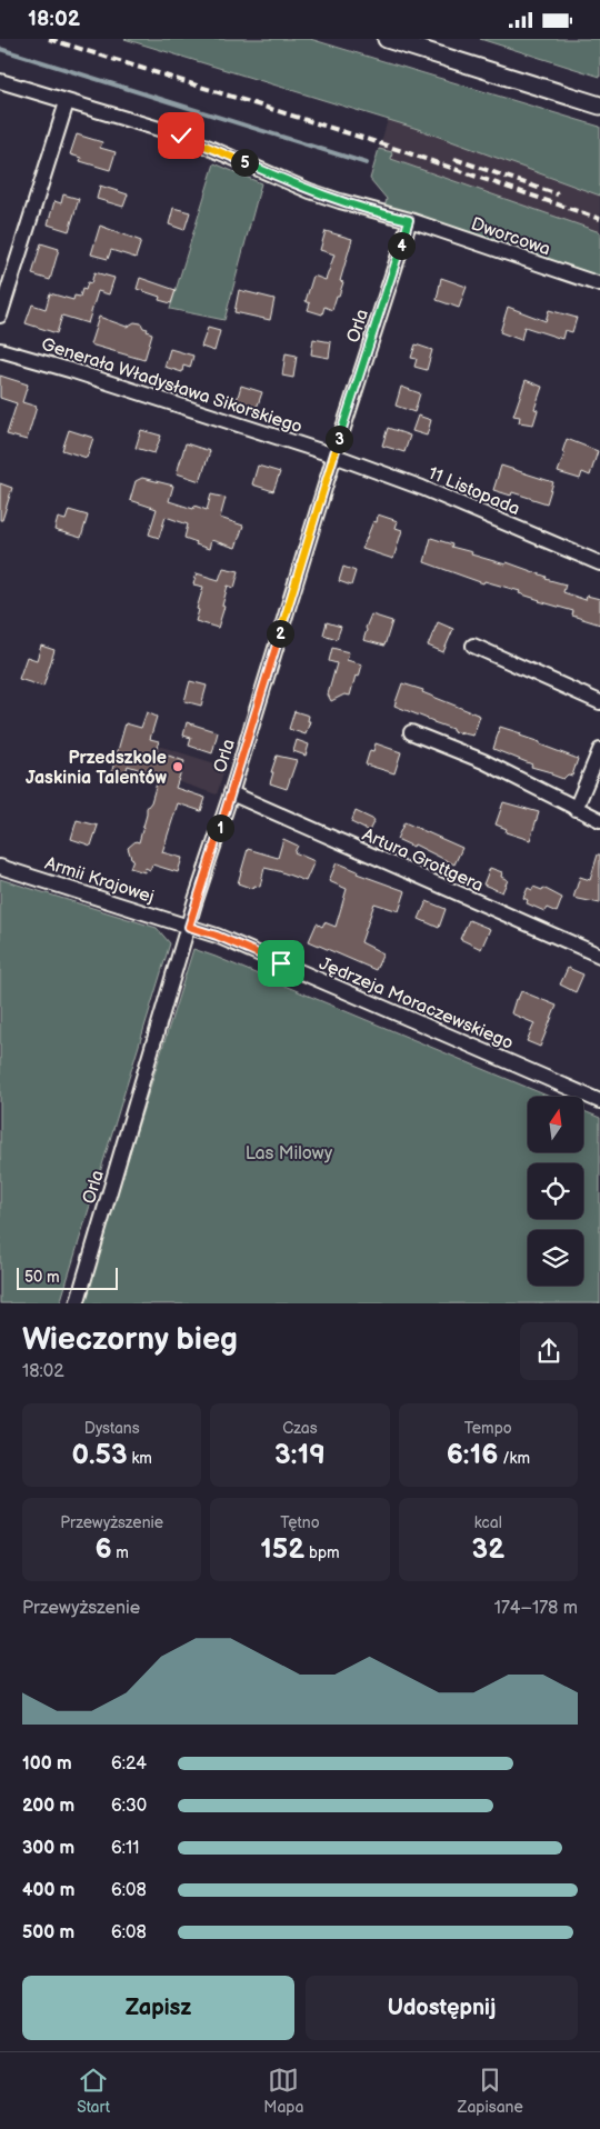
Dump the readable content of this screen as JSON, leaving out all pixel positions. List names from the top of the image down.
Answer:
{
  "streets": {
    "street": [
      "Dworcowa",
      "Orla",
      "Generała Władysława Sikorskiego",
      "11 Listopada",
      "Artura Grottgera",
      "Armii Krajowej",
      "Jędrzeja Moraczewskiego"
    ]
  },
  "crossings": [
    ["Dworcowa", "Orla"],
    ["Orla", "Generała Władysława Sikorskiego"],
    ["Orla", "11 Listopada"],
    ["Orla", "Artura Grottgera"],
    ["Orla", "Armii Krajowej"],
    ["Orla", "Jędrzeja Moraczewskiego"],
    ["Generała Władysława Sikorskiego", "11 Listopada"],
    ["Armii Krajowej", "Jędrzeja Moraczewskiego"]
  ],
  "parks": ["Las Milowy"],
  "places": ["Przedszkole Jaskinia Talentów"],
  "scale_bar": "50 m",
  "north": "top",
  "page": {
    "status": "18:02",
    "pins": [
      "5",
      "4",
      "3",
      "2",
      "1"
    ],
    "scale": "50 m",
    "heading": ["Wieczorny bieg", "18:02"],
    "stats": [
      ["Dystans", "0.53 km"],
      ["Czas", "3:19"],
      ["Tempo", "6:16 /km"],
      ["Przewyższenie", "6 m"],
      ["Tętno", "152 bpm"],
      ["kcal", "32"]
    ],
    "chart": ["Przewyższenie", "174–178 m"],
    "list": [
      {
        "name": "100 m",
        "note": "6:24"
      },
      {
        "name": "200 m",
        "note": "6:30"
      },
      {
        "name": "300 m",
        "note": "6:11"
      },
      {
        "name": "400 m",
        "note": "6:08"
      },
      {
        "name": "500 m",
        "note": "6:08"
      }
    ],
    "buttons": ["Zapisz", "Udostępnij"],
    "tabs": ["Start", "Mapa", "Zapisane"]
  }
}
